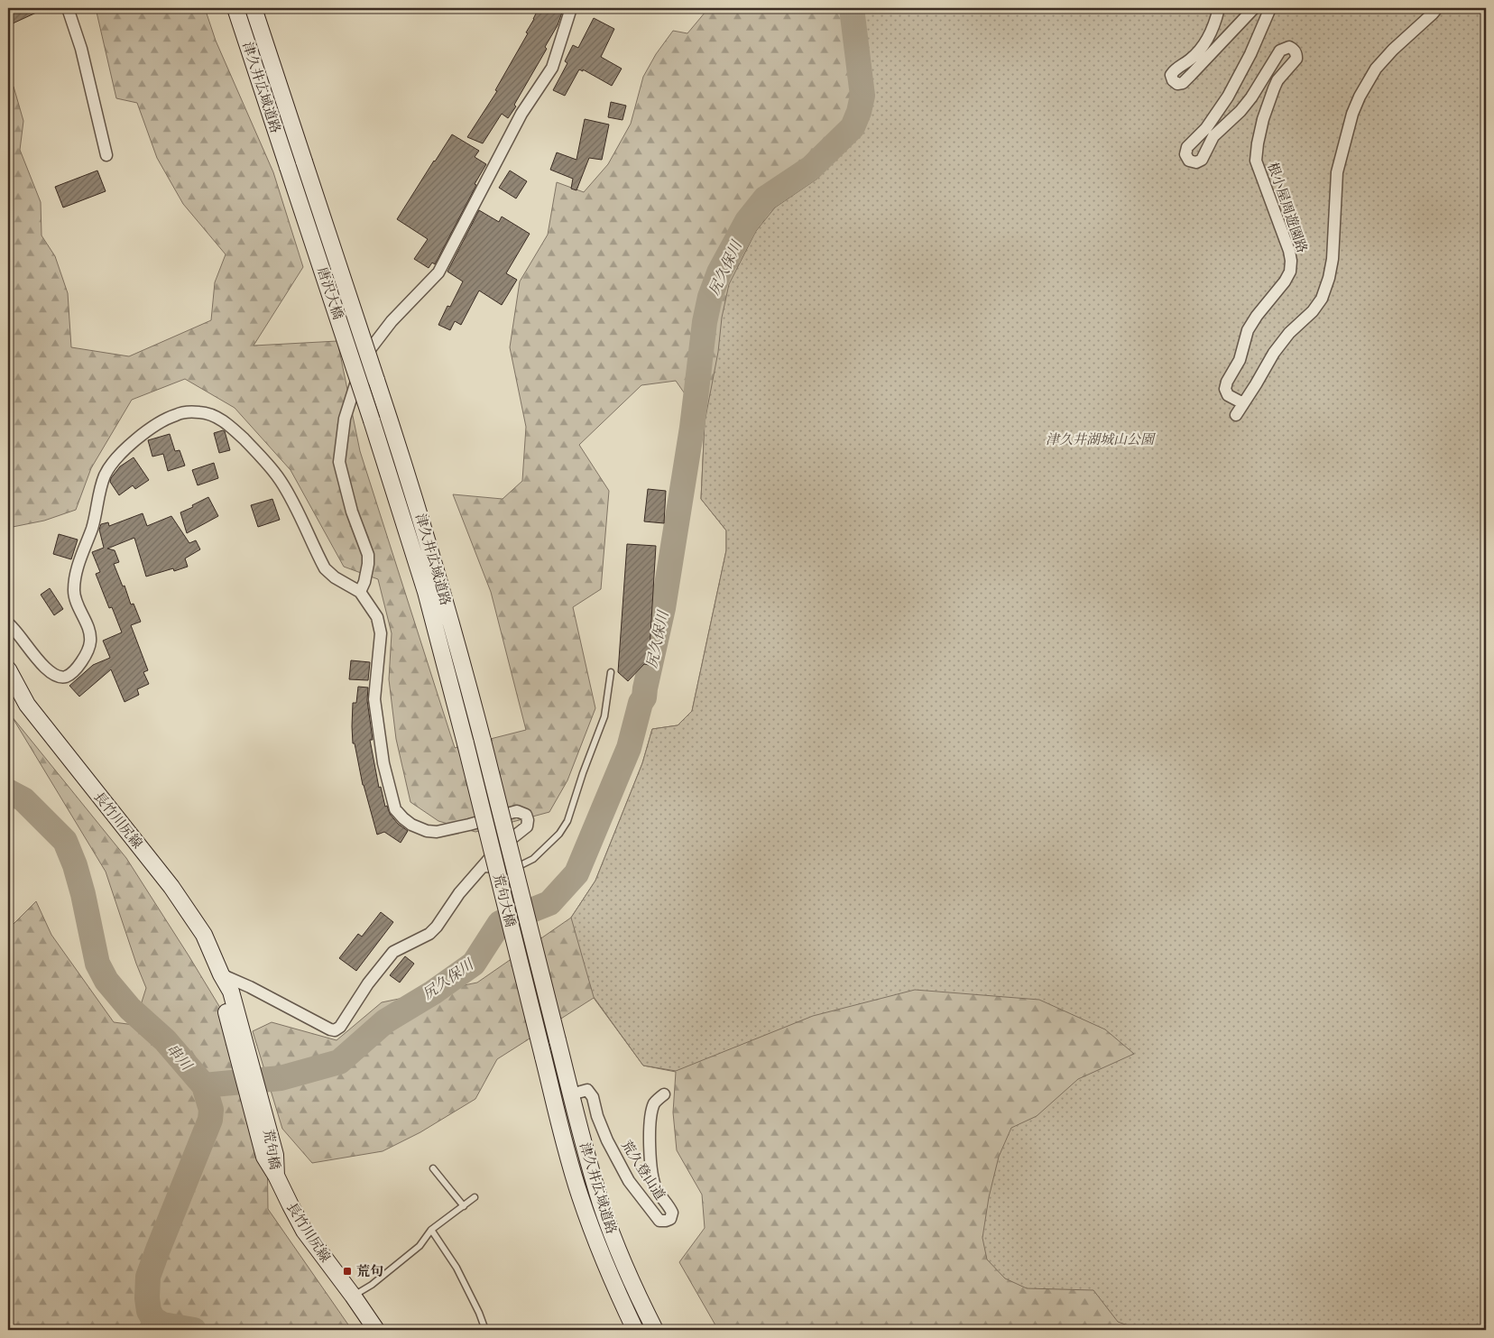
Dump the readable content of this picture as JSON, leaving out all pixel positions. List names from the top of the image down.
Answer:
{
  "streets": {
    "main road": [
      "津久井広域道路",
      "唐沢大橋",
      "長竹川尻線",
      "荒句大橋",
      "荒句橋"
    ],
    "street": ["根小屋周遊園路", "荒久登山道"]
  },
  "crossings": [
    ["津久井広域道路", "唐沢大橋"],
    ["津久井広域道路", "荒句大橋"],
    ["津久井広域道路", "荒久登山道"],
    ["長竹川尻線", "荒句橋"]
  ],
  "water": ["尻久保川", "串川"],
  "parks": ["津久井湖城山公園"],
  "places": {
    "transit": ["荒句"]
  }
}
